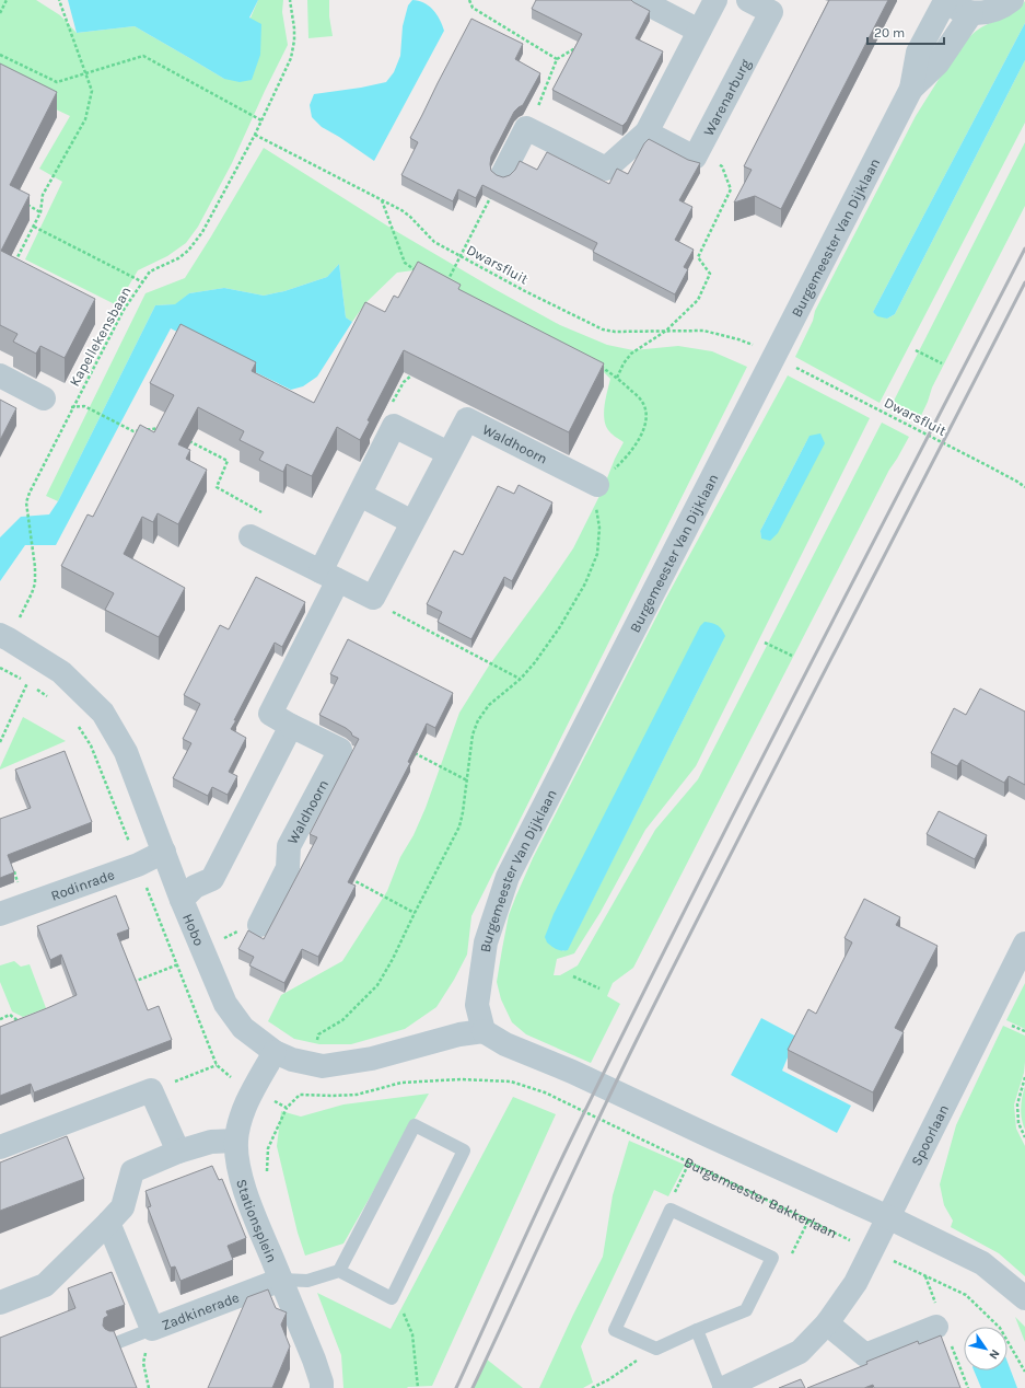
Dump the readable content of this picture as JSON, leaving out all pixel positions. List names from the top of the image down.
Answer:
{
  "streets": {
    "street": [
      "Warenarburg",
      "Burgemeester Van Dijklaan",
      "Waldhoorn",
      "Rodinrade",
      "Hobo",
      "Spoorlaan",
      "Stationsplein",
      "Zadkinerade"
    ],
    "path": ["Dwarsfluit", "Kapellekensbaan", "Burgemeester Bakkerlaan"]
  },
  "crossings": [
    ["Burgemeester Van Dijklaan", "Hobo"],
    ["Dwarsfluit", "Kapellekensbaan"],
    ["Kapellekensbaan", "Hobo"],
    ["Rodinrade", "Hobo"],
    ["Hobo", "Stationsplein"],
    ["Spoorlaan", "Burgemeester Bakkerlaan"],
    ["Stationsplein", "Zadkinerade"]
  ],
  "scale_bar": "20 m",
  "north": "bottom right"
}
